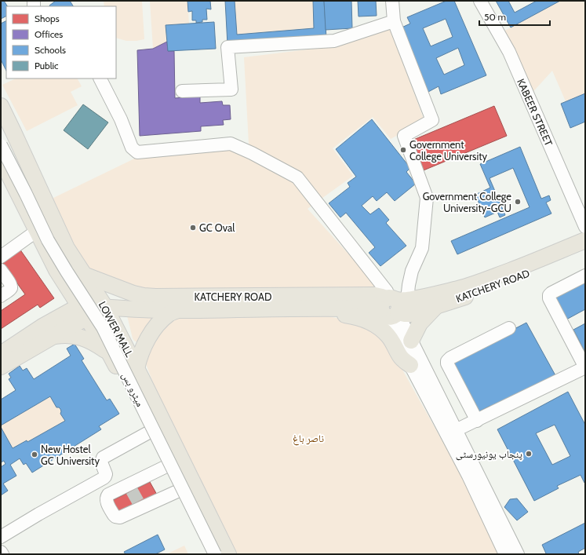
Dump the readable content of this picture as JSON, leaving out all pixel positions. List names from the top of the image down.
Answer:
{
  "streets": {
    "main road": ["KATCHERY ROAD", "LOWER MALL"],
    "street": ["KABEER STREET", "میٹرو بس"]
  },
  "crossings": [
    ["KATCHERY ROAD", "LOWER MALL"]
  ],
  "parks": ["ناصر باغ"],
  "places": [
    "Government College University",
    "Government College University-GCU",
    "GC Oval",
    "پنجاب یونیورسٹی",
    "New Hostel GC University"
  ],
  "legend": [
    "Shops",
    "Offices",
    "Schools",
    "Public"
  ],
  "scale_bar": "50 m"
}
